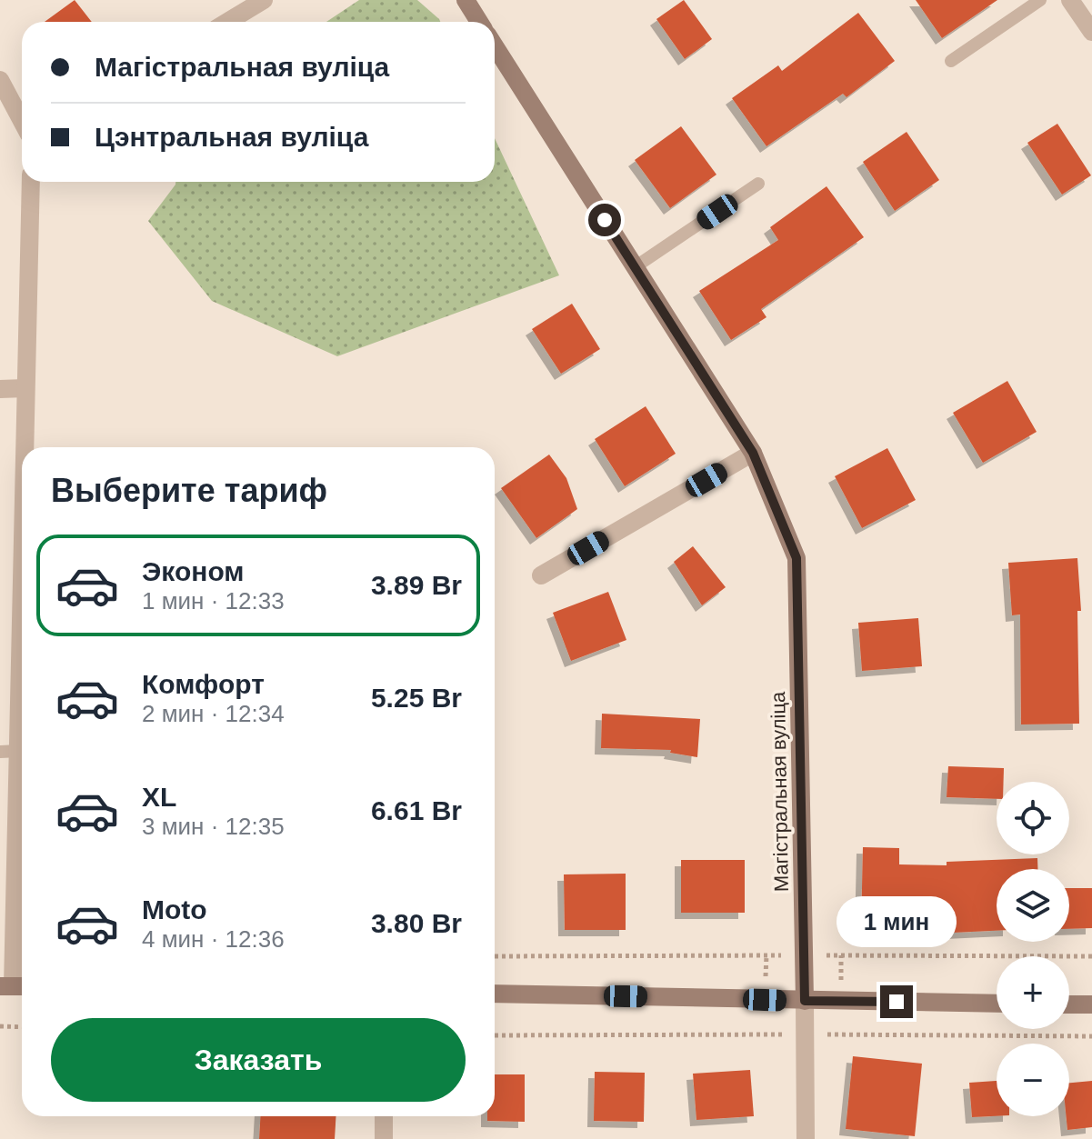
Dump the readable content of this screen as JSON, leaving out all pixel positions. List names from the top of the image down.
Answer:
{
  "streets": {
    "street": ["Магістральная вуліца"]
  },
  "page": {
    "banner": ["Магістральная вуліца", "Цэнтральная вуліца"],
    "heading": "Выберите тариф",
    "list": [
      {
        "name": "Эконом",
        "note": "1 мин · 12:33",
        "value": "3.89 Br"
      },
      {
        "name": "Комфорт",
        "note": "2 мин · 12:34",
        "value": "5.25 Br"
      },
      {
        "name": "XL",
        "note": "3 мин · 12:35",
        "value": "6.61 Br"
      },
      {
        "name": "Moto",
        "note": "4 мин · 12:36",
        "value": "3.80 Br"
      }
    ],
    "map_buttons": ["+", "−"],
    "bubble": "1 мин",
    "buttons": "Заказать"
  }
}
